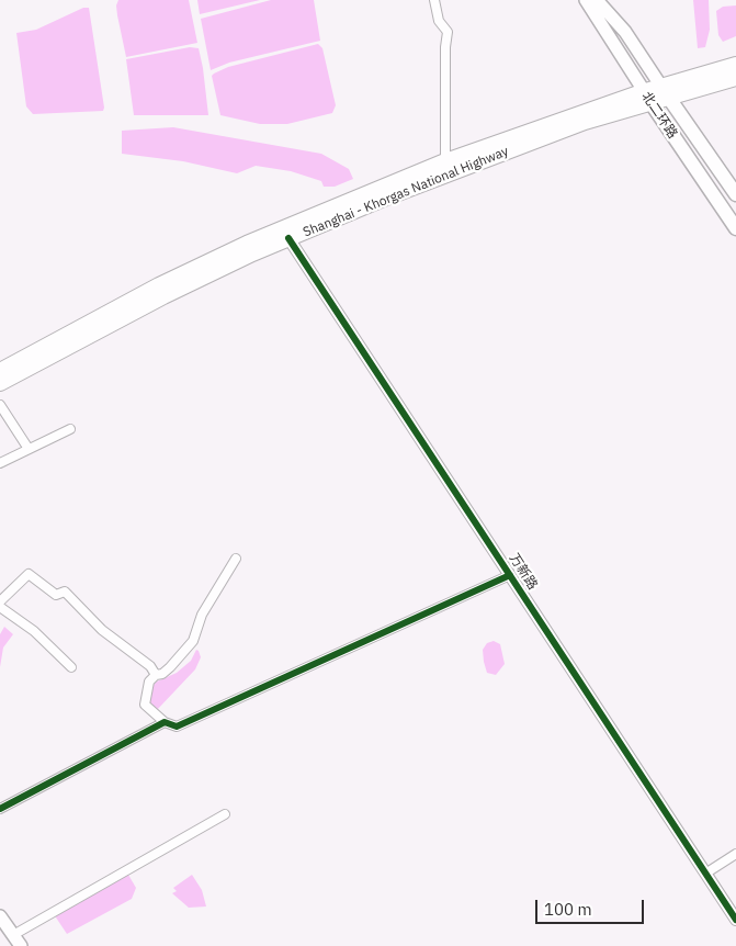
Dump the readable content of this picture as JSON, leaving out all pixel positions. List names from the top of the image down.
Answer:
{
  "streets": {
    "highway": ["Shanghai - Khorgas National Highway"],
    "main road": ["北二环路"],
    "street": ["万新路"]
  },
  "crossings": [
    ["北二环路", "Shanghai - Khorgas National Highway"],
    ["Shanghai - Khorgas National Highway", "万新路"]
  ],
  "scale_bar": "100 m"
}
